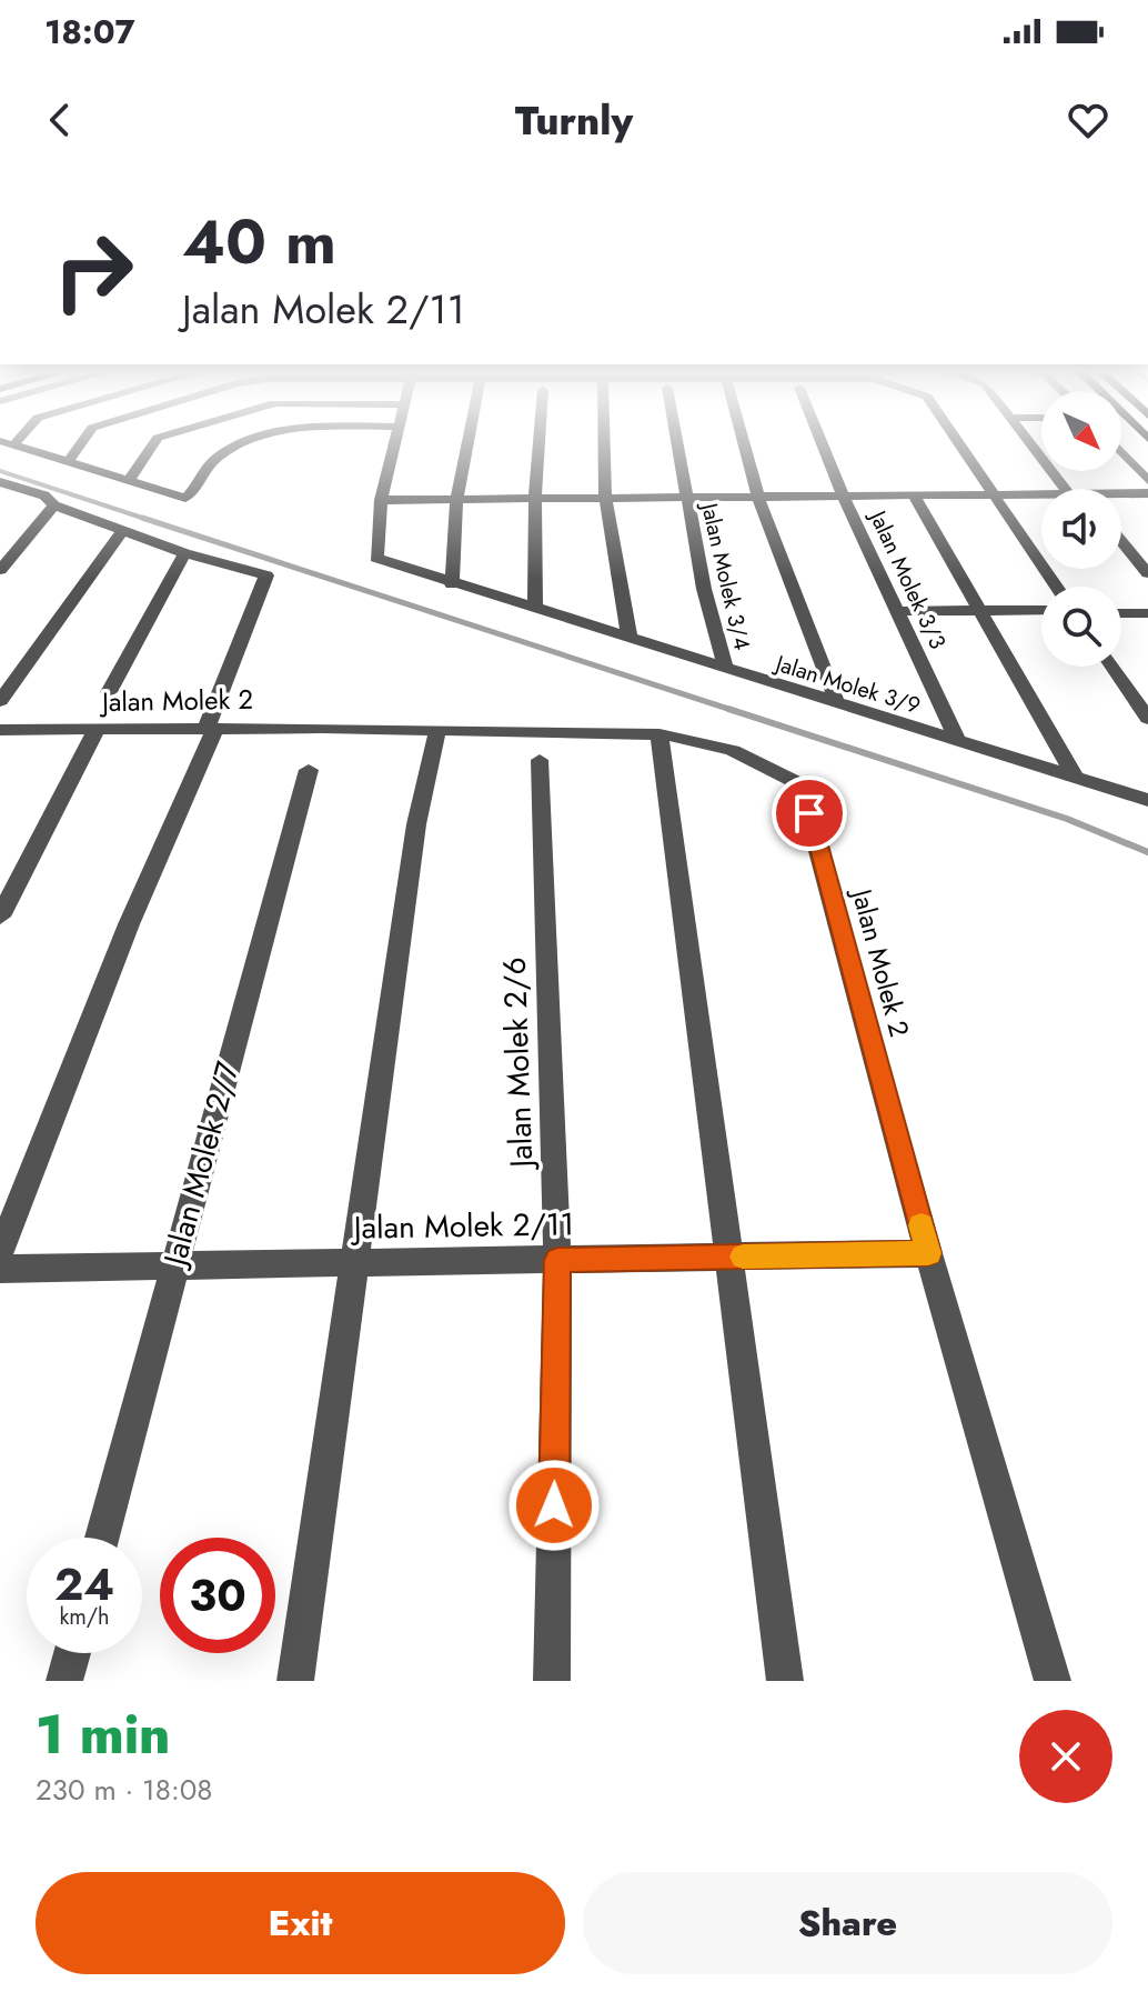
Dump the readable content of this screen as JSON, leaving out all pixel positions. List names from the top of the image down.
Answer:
{
  "streets": {
    "street": [
      "Jalan Molek 3/4",
      "Jalan Molek 3/3",
      "Jalan Molek 3/9",
      "Jalan Molek 2",
      "Jalan Molek 2/6",
      "Jalan Molek 2/7",
      "Jalan Molek 2/11"
    ]
  },
  "crossings": [
    ["Jalan Molek 3/4", "Jalan Molek 3/9"],
    ["Jalan Molek 3/3", "Jalan Molek 3/9"],
    ["Jalan Molek 2", "Jalan Molek 2/11"],
    ["Jalan Molek 2/6", "Jalan Molek 2/11"],
    ["Jalan Molek 2/7", "Jalan Molek 2/11"]
  ],
  "north": "bottom right",
  "page": {
    "status": "18:07",
    "header": "Turnly",
    "turn": ["40 m", "Jalan Molek 2/11"],
    "speed": "24 km/h",
    "limit": "30",
    "heading": ["1 min", "230 m · 18:08"],
    "buttons": ["Exit", "Share"]
  }
}
